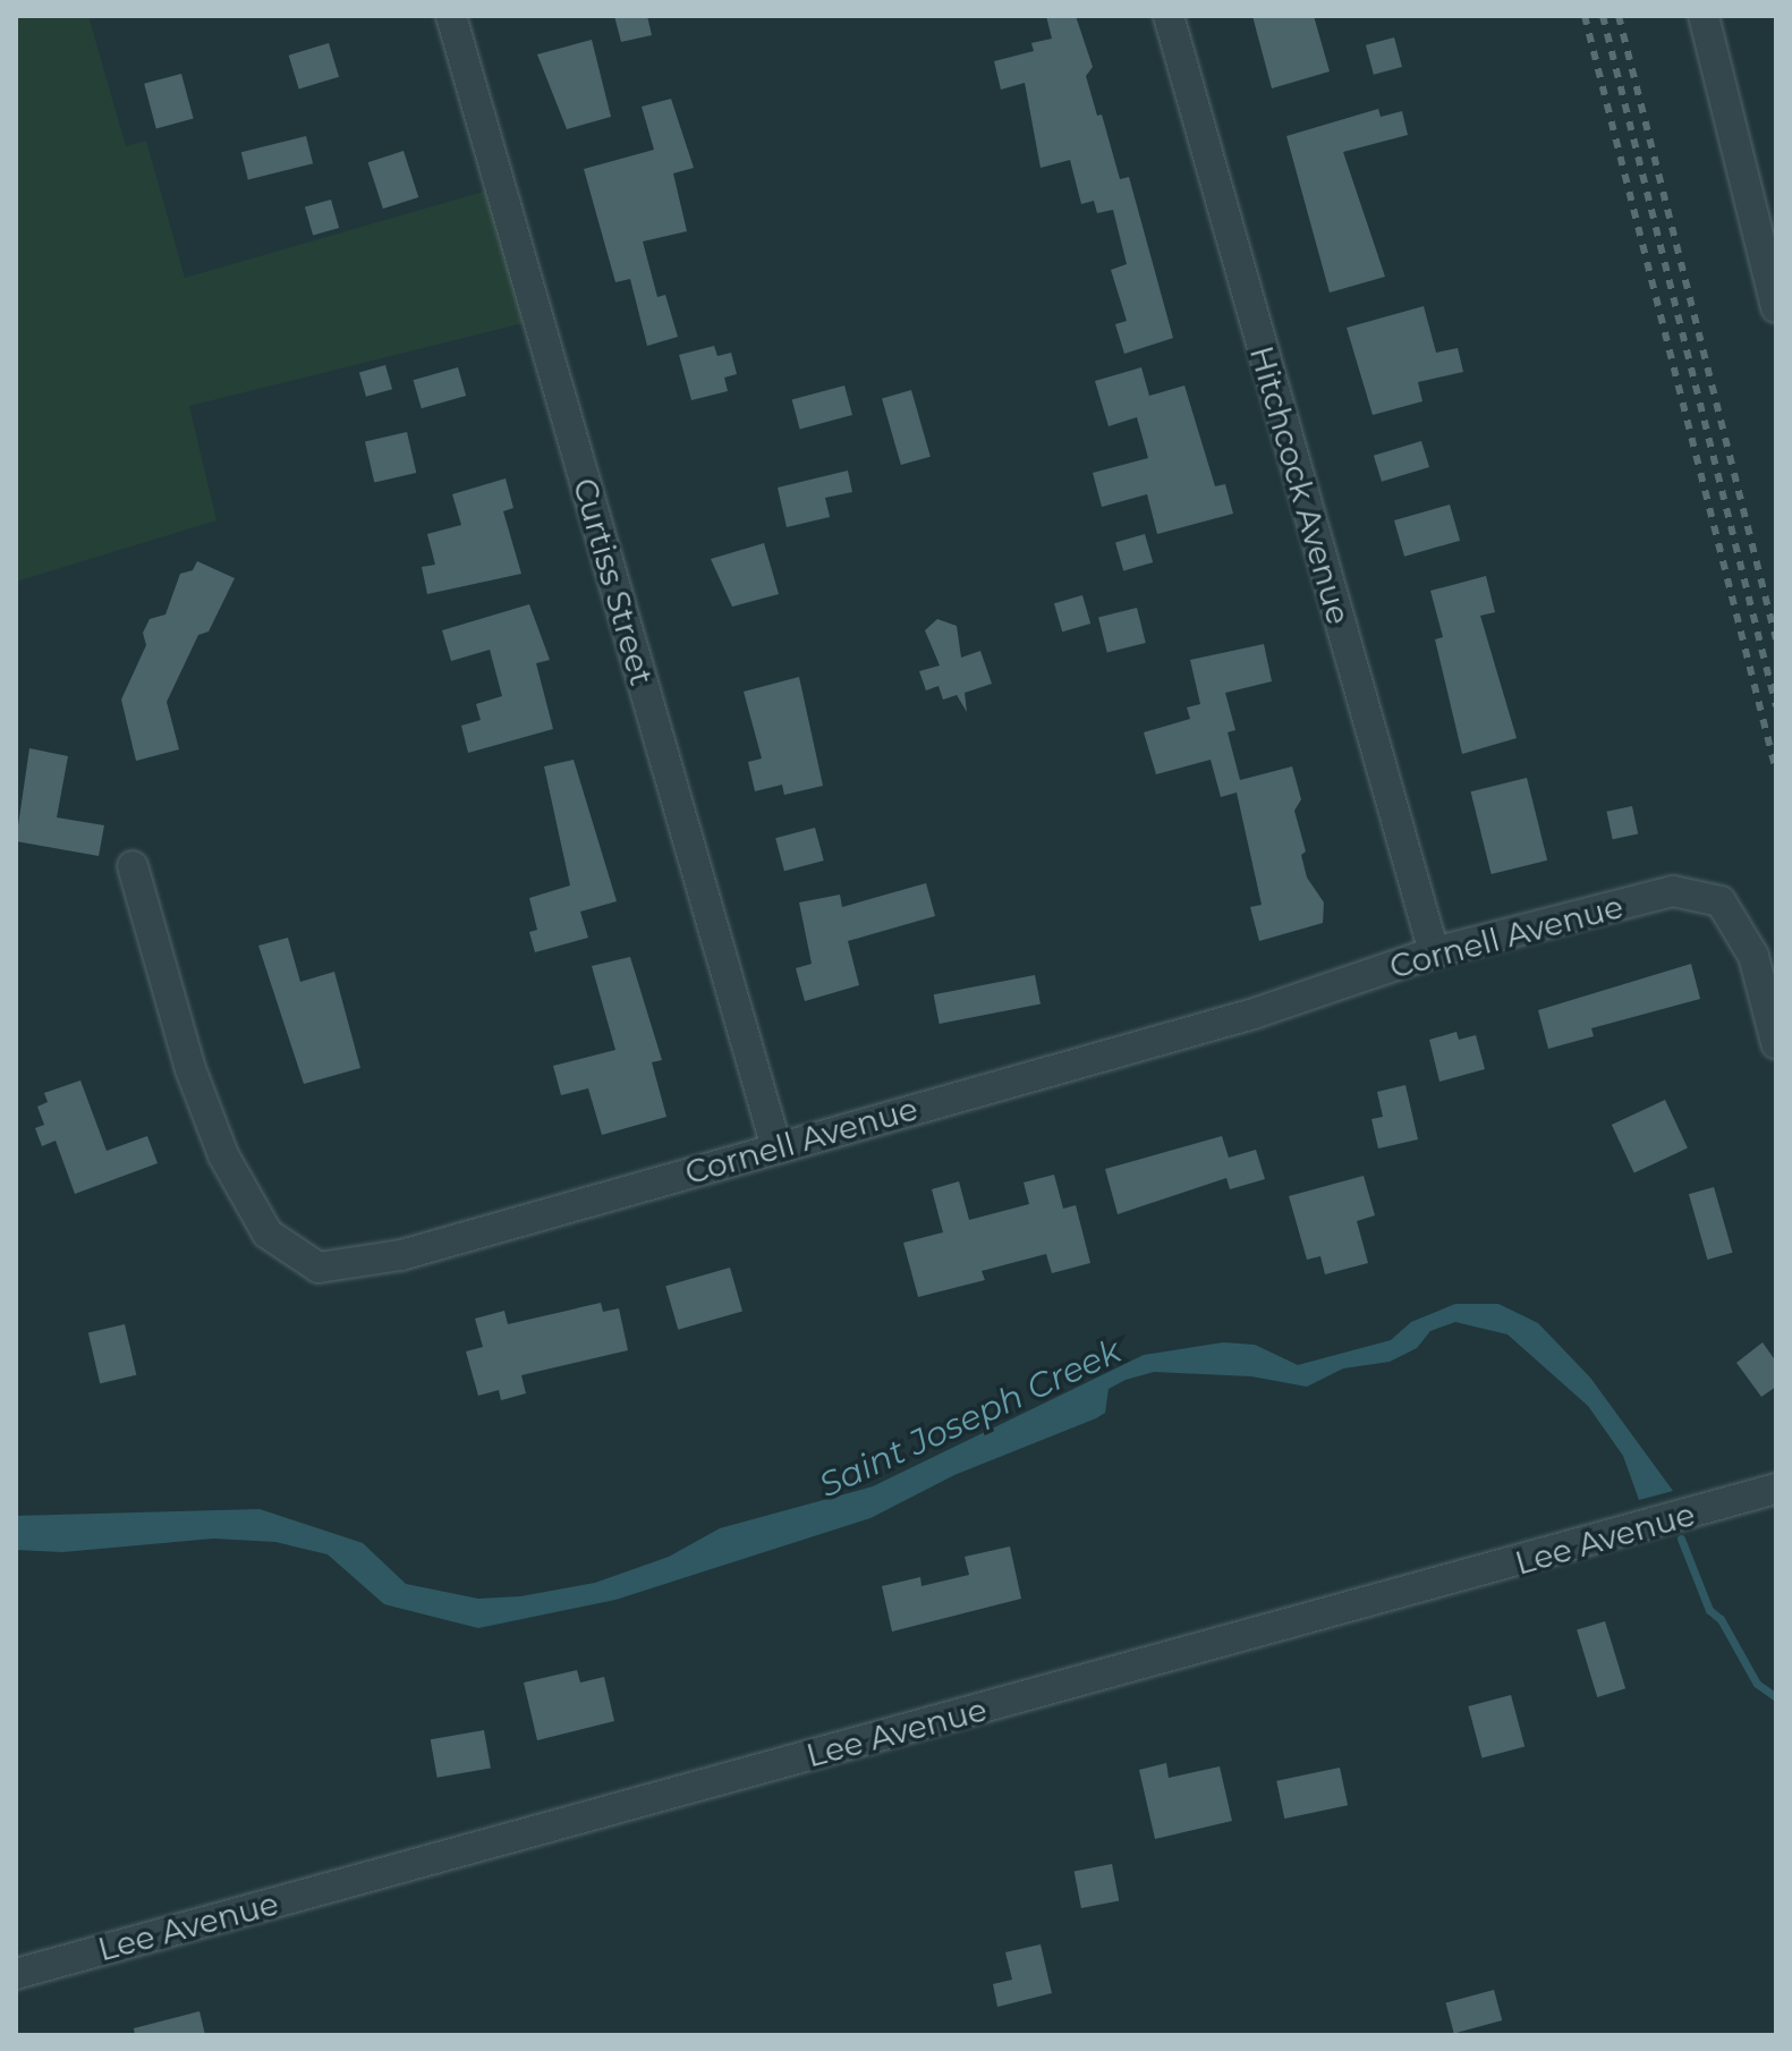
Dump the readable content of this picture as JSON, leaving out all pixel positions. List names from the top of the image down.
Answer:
{
  "streets": {
    "street": [
      "Hitchcock Avenue",
      "Curtiss Street",
      "Cornell Avenue",
      "Lee Avenue"
    ]
  },
  "crossings": [
    ["Hitchcock Avenue", "Cornell Avenue"],
    ["Curtiss Street", "Cornell Avenue"]
  ],
  "water": ["Saint Joseph Creek"]
}
